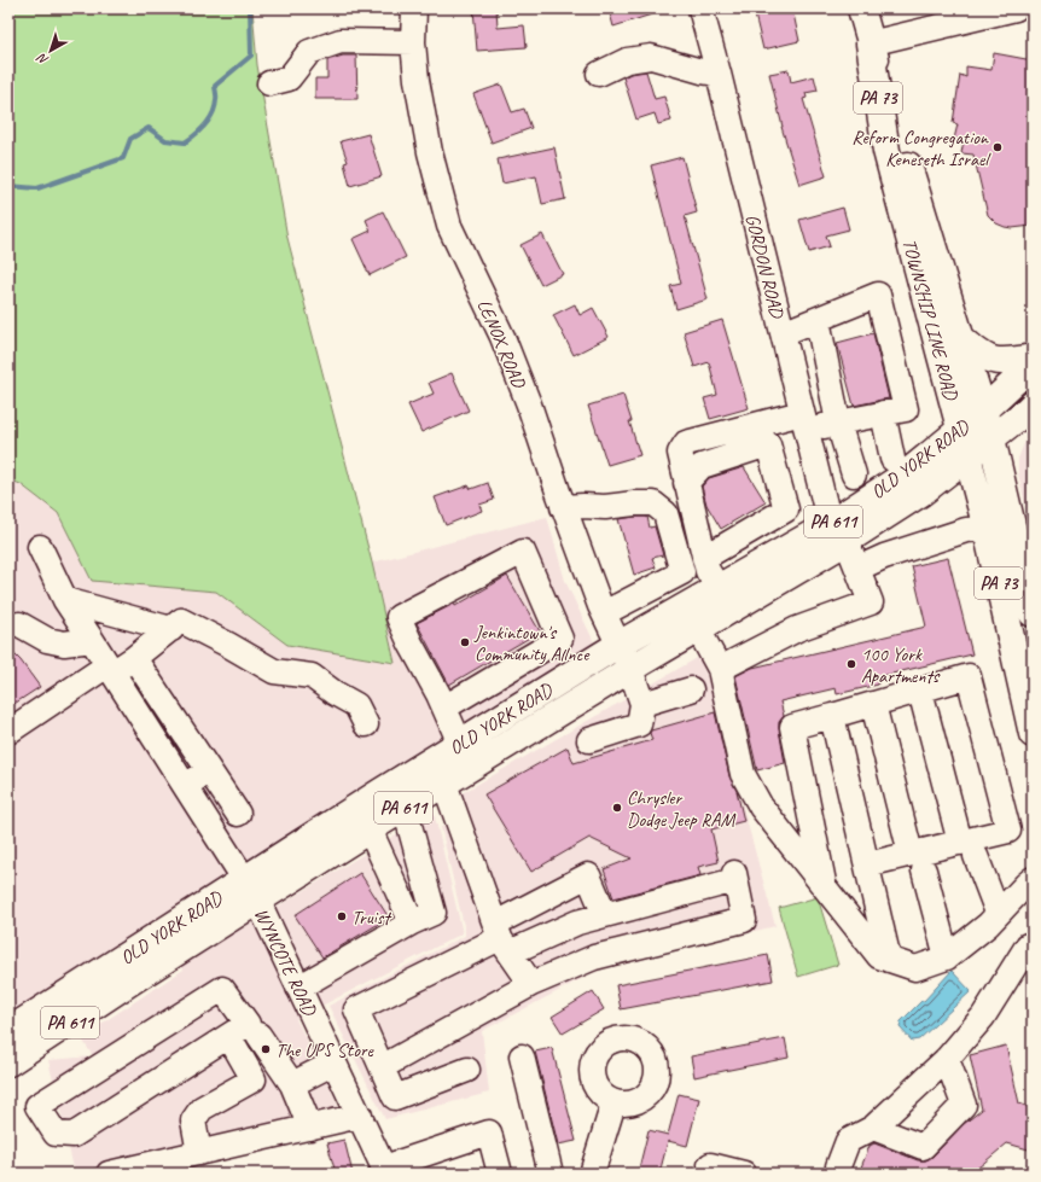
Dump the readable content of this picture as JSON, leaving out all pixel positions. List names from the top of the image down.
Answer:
{
  "streets": {
    "main road": [
      "PA 73",
      "TOWNSHIP LINE ROAD",
      "OLD YORK ROAD",
      "PA 611"
    ],
    "street": ["GORDON ROAD", "LENOX ROAD", "WYNCOTE ROAD"]
  },
  "crossings": [
    ["GORDON ROAD", "OLD YORK ROAD"],
    ["TOWNSHIP LINE ROAD", "OLD YORK ROAD"],
    ["LENOX ROAD", "OLD YORK ROAD"],
    ["OLD YORK ROAD", "WYNCOTE ROAD"]
  ],
  "places": [
    "Reform Congregation Keneseth Israel",
    "Jenkintown's Community Allnce",
    "100 York Apartments",
    "Chrysler Dodge Jeep RAM",
    "Truist",
    "The UPS Store"
  ],
  "north": "bottom left"
}
